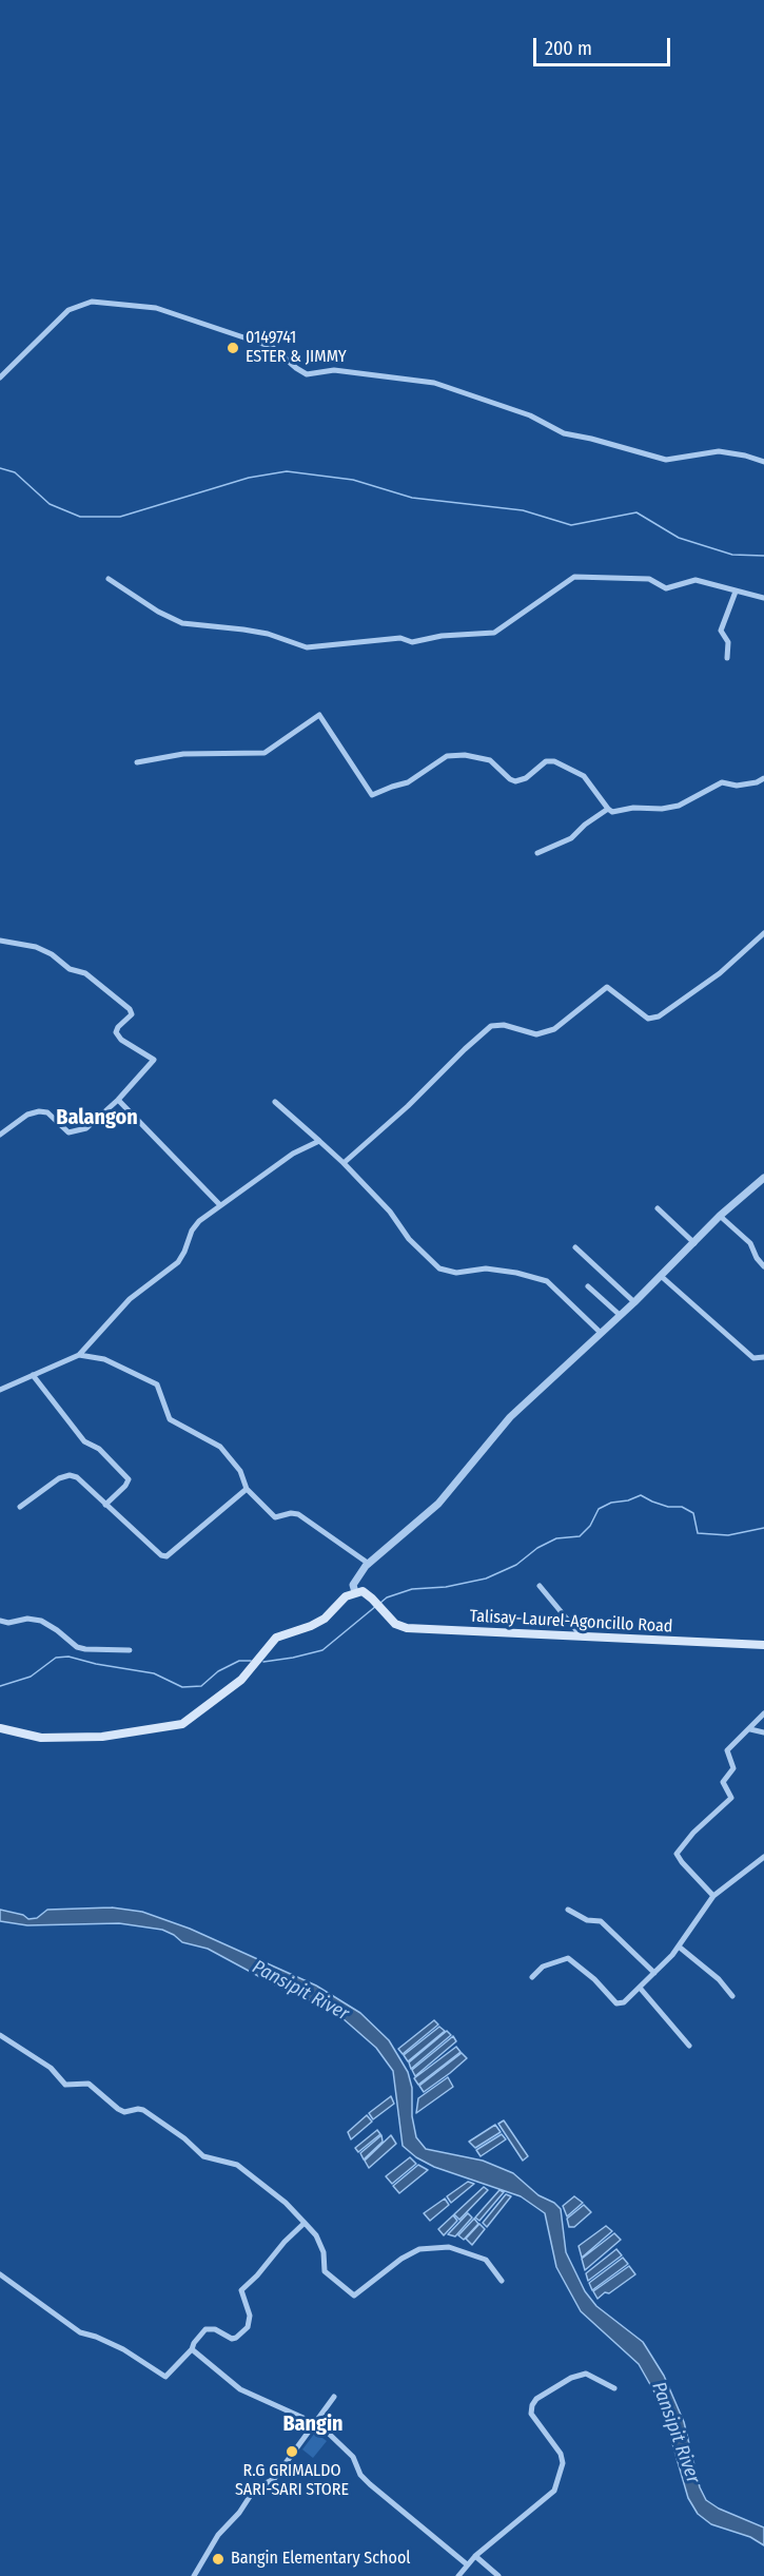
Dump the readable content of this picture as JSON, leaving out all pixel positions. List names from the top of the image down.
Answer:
{
  "streets": {
    "main road": ["Talisay-Laurel-Agoncillo Road"]
  },
  "districts": ["Balangon", "Bangin"],
  "water": ["Pansipit River"],
  "places": ["0149741 ESTER & JIMMY", "R.G GRIMALDO SARI-SARI STORE", "Bangin Elementary School"],
  "scale_bar": "200 m"
}
